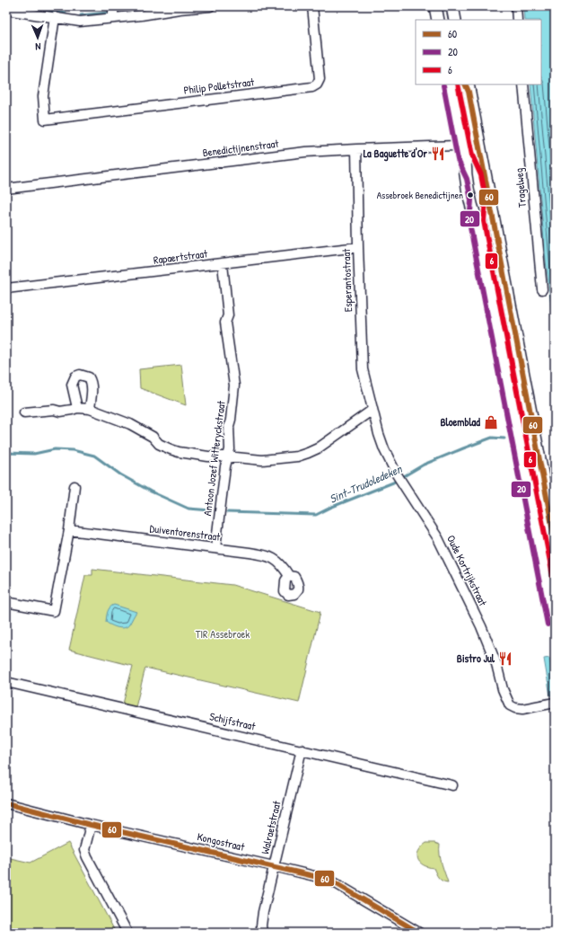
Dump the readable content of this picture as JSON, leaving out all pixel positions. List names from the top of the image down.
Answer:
{
  "streets": {
    "street": [
      "Philip Polletstraat",
      "Benedictijnenstraat",
      "Tragelweg",
      "Rapaertstraat",
      "Esperantostraat",
      "Antoon Jozef Witteryckstraat",
      "Duiventorenstraat",
      "Oude Kortrijkstraat",
      "Schijfstraat",
      "Walraetstraat",
      "Kongostraat"
    ]
  },
  "crossings": [
    ["Benedictijnenstraat", "Esperantostraat"],
    ["Rapaertstraat", "Esperantostraat"],
    ["Rapaertstraat", "Antoon Jozef Witteryckstraat"],
    ["Esperantostraat", "Oude Kortrijkstraat"],
    ["Antoon Jozef Witteryckstraat", "Duiventorenstraat"],
    ["Schijfstraat", "Walraetstraat"],
    ["Walraetstraat", "Kongostraat"]
  ],
  "water": ["Sint-Trudoledeken"],
  "parks": ["TIR Assebroek"],
  "places": {
    "restaurant": ["La Baguette d'Or", "Bistro Jul"],
    "other": ["Assebroek Benedictijnen"],
    "shop": ["Bloemblad"]
  },
  "lines": ["transit line 60", "transit line 6", "transit line 20"],
  "legend": ["60", "20", "6"],
  "north": "bottom"
}
